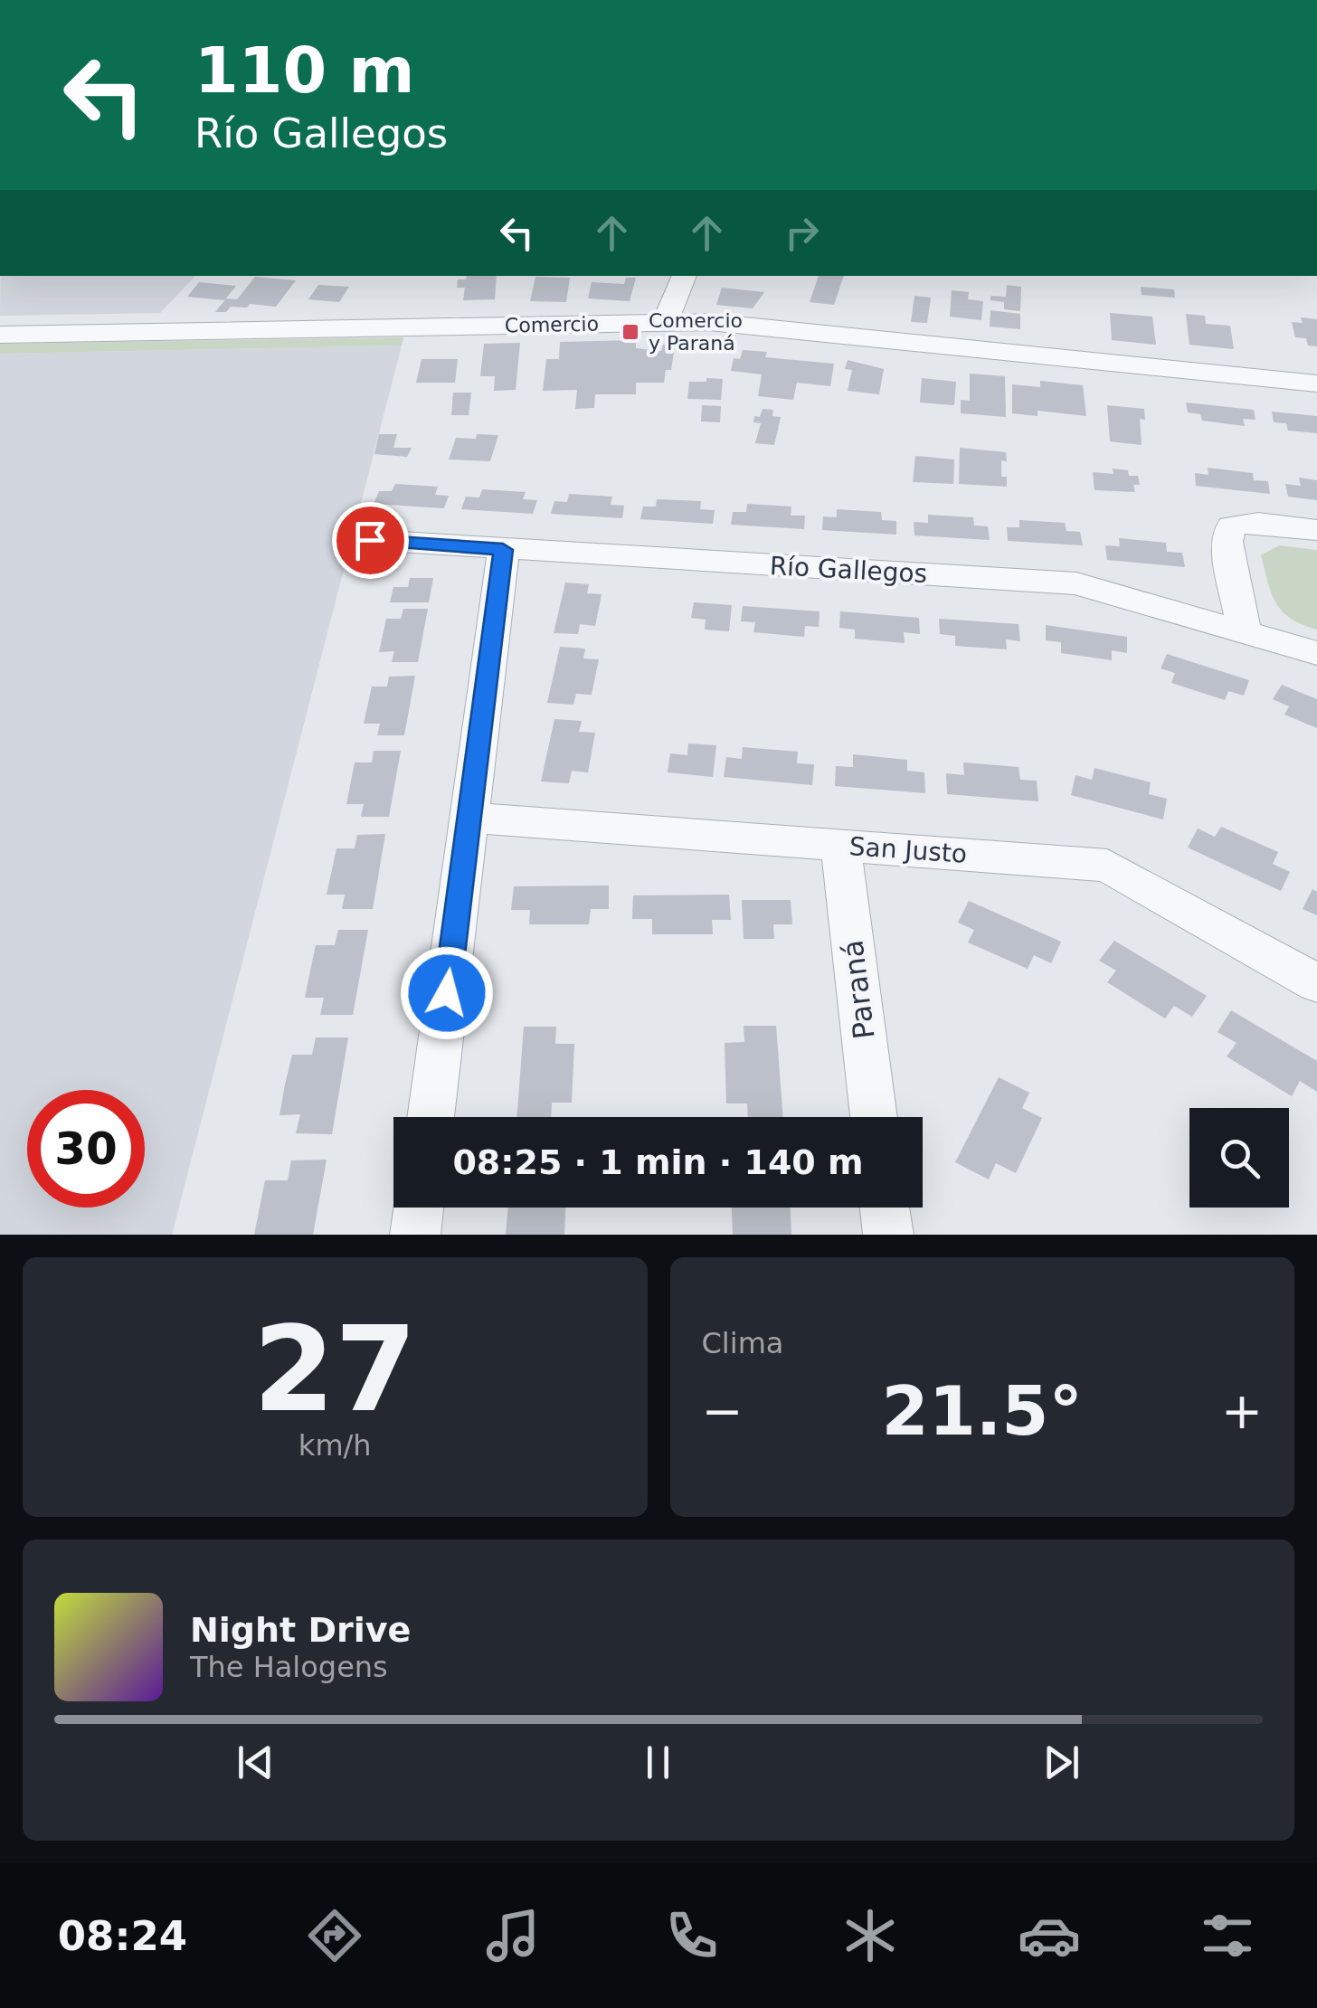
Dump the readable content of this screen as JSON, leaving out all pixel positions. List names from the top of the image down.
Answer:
{
  "streets": {
    "street": [
      "Comercio",
      "Río Gallegos",
      "San Justo",
      "Paraná"
    ]
  },
  "crossings": [
    ["San Justo", "Paraná"]
  ],
  "places": {
    "transit": ["Comercio y Paraná"]
  },
  "page": {
    "turn": ["110 m", "Río Gallegos"],
    "limit": "30",
    "trip": "08:25 · 1 min · 140 m",
    "tile": [
      ["27", "km/h"],
      "Clima"
    ],
    "heat": ["−", "21.5°", "+"],
    "song": ["Night Drive", "The Halogens"],
    "tabs": "08:24"
  }
}
